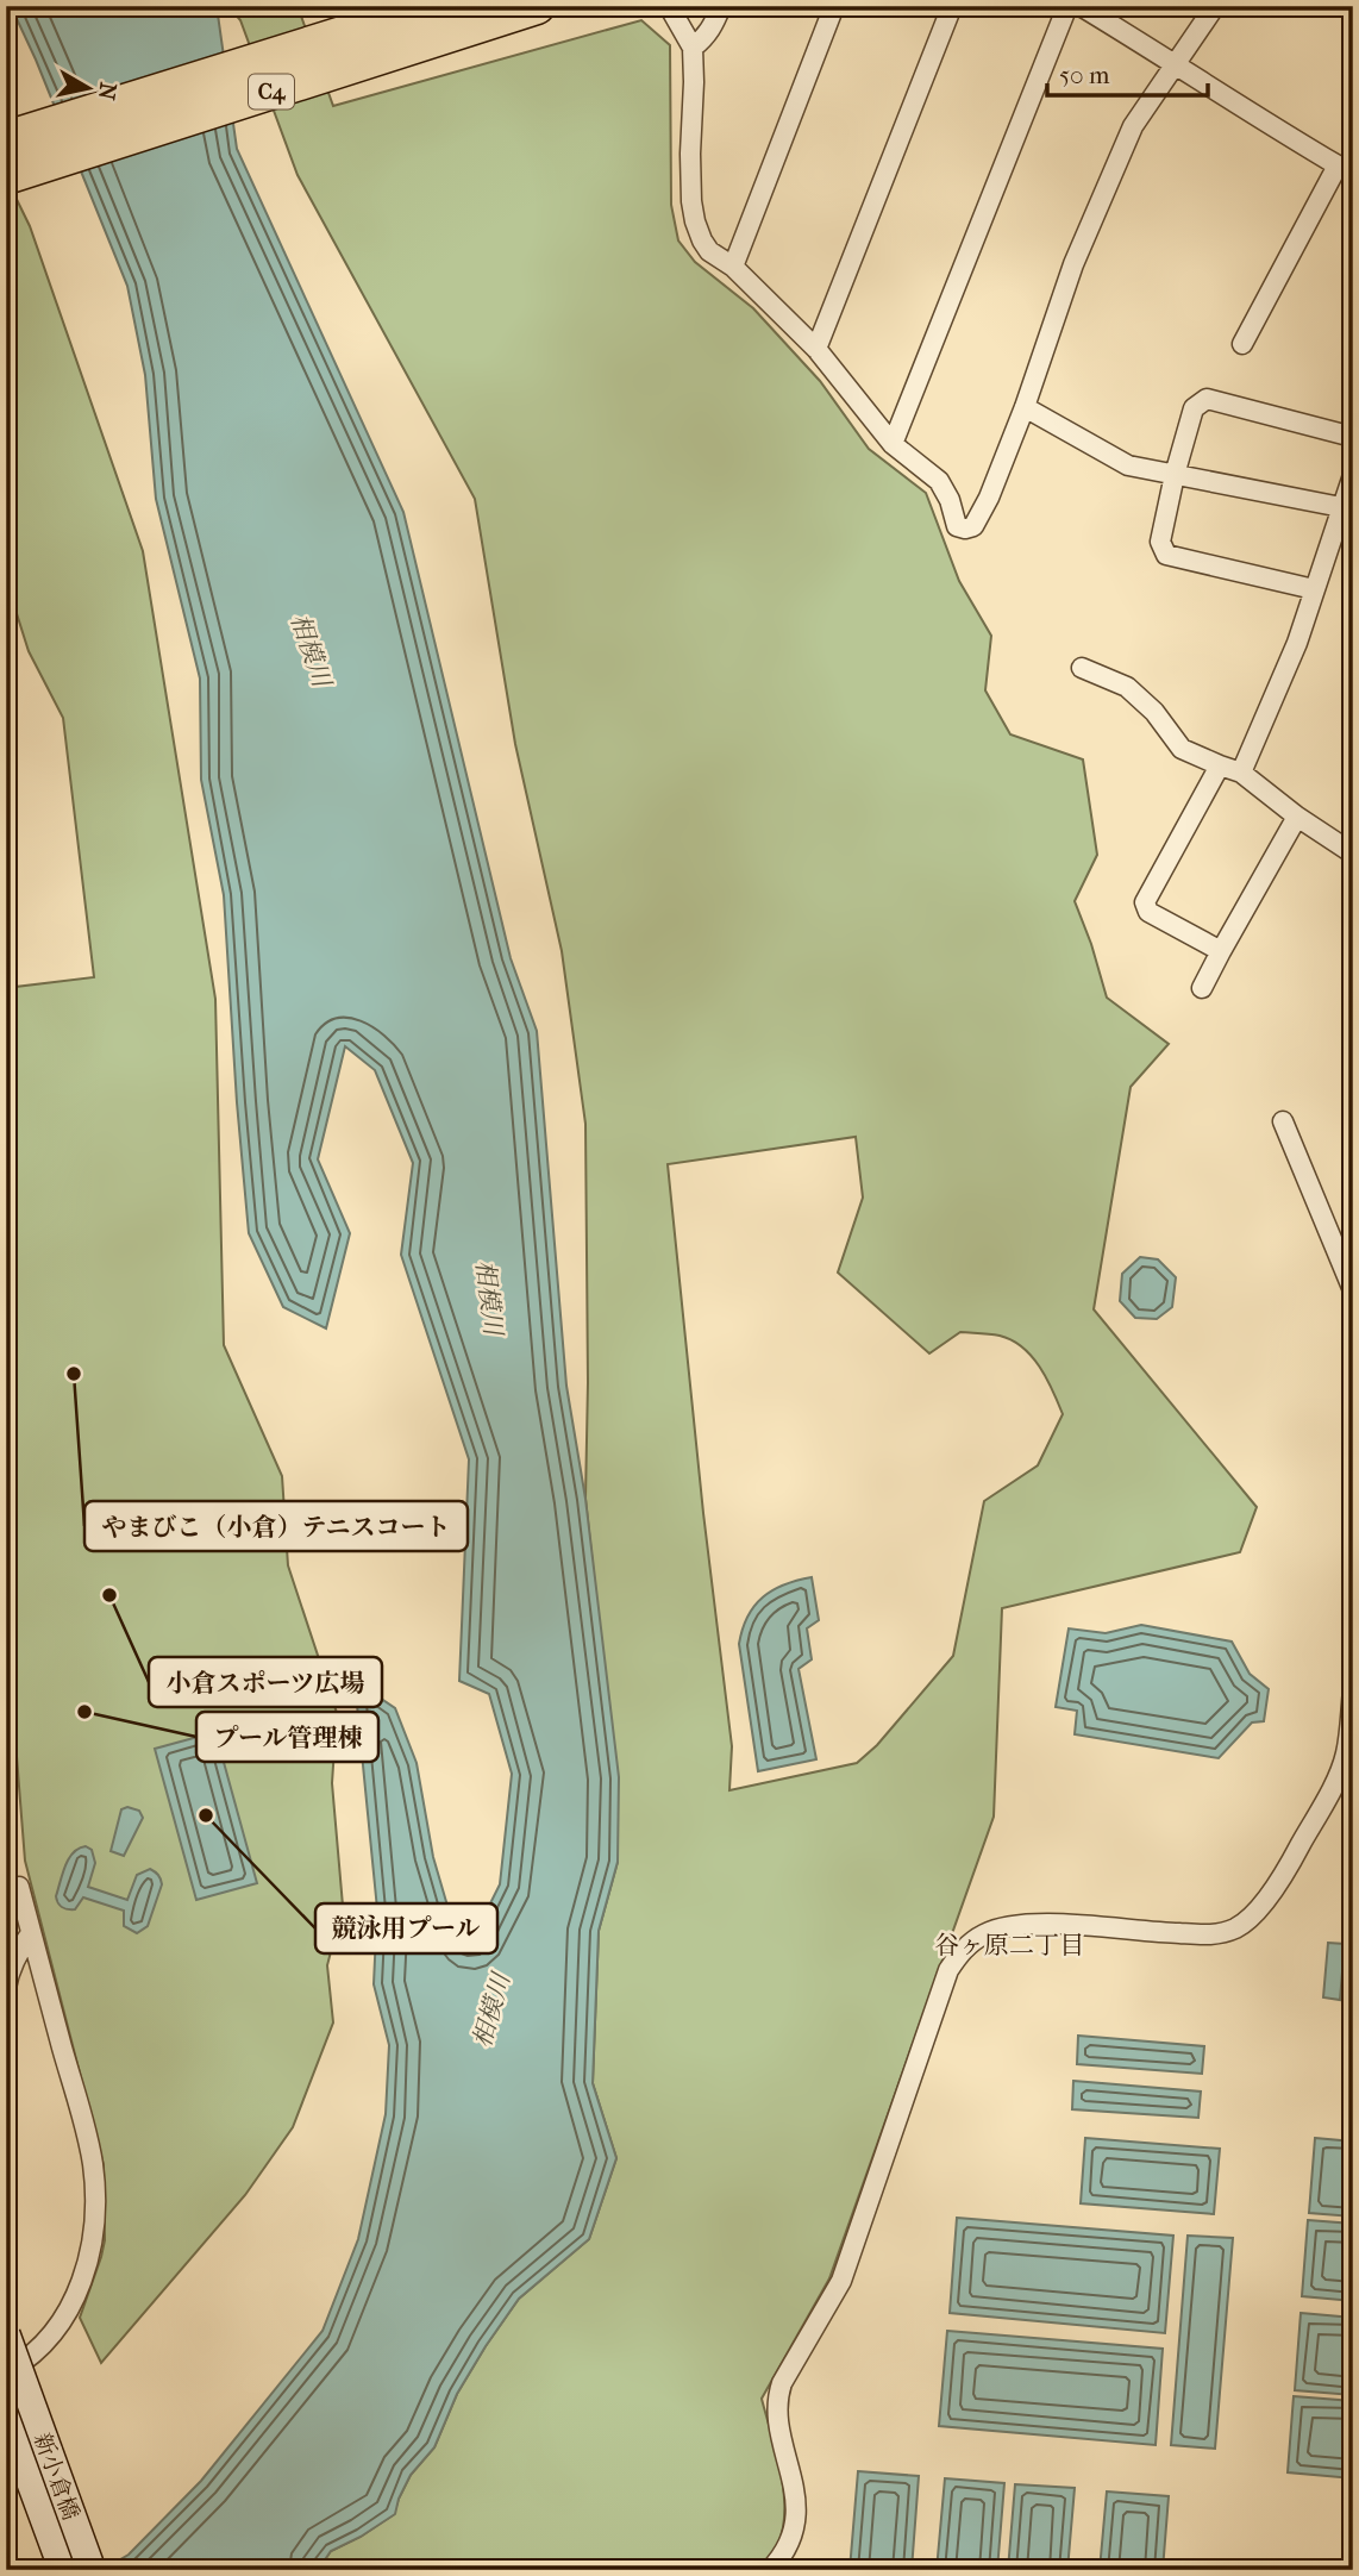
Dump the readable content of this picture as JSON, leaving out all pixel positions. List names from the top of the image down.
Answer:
{
  "streets": {
    "highway": ["C4"],
    "main road": ["新小倉橋"]
  },
  "districts": ["谷ヶ原二丁目"],
  "water": ["相模川"],
  "places": [
    "やまびこ（小倉）テニスコート",
    "小倉スポーツ広場",
    "プール管理棟",
    "競泳用プール"
  ],
  "scale_bar": "50 m",
  "north": "right"
}
